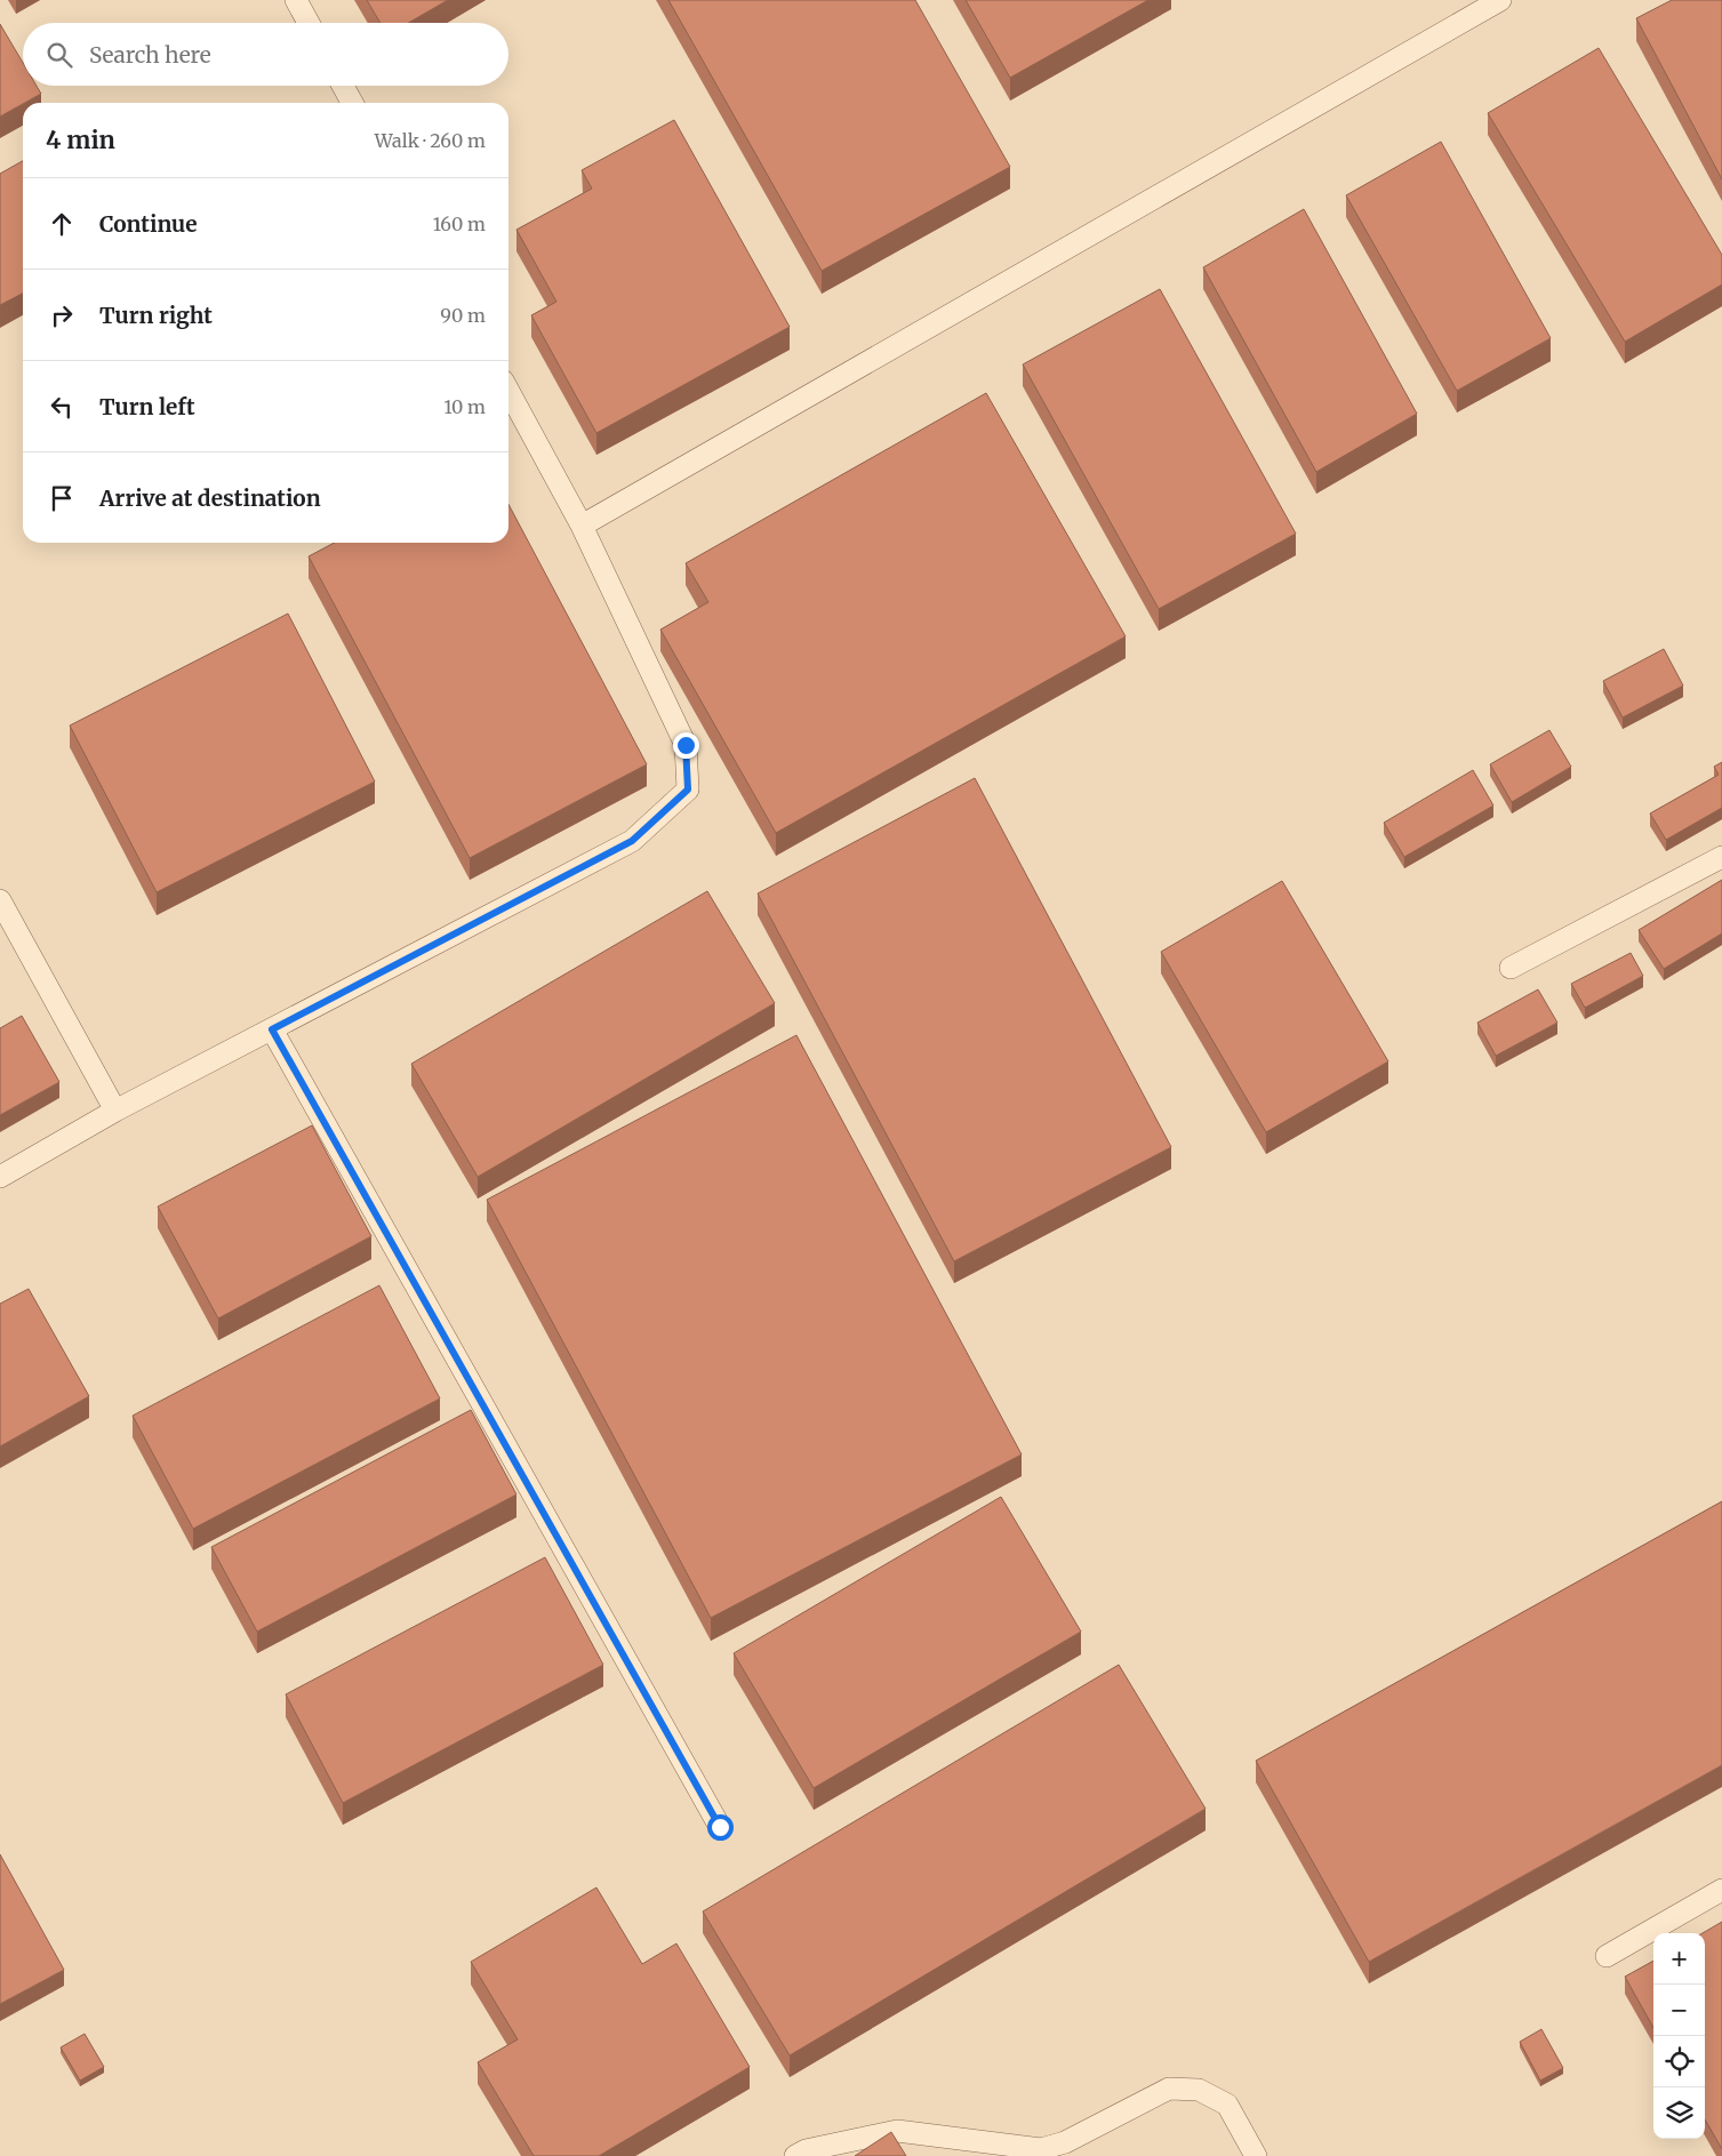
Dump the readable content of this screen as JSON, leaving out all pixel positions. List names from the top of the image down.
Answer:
{
  "page": {
    "search": "Search here",
    "heading": ["4 min", "Walk · 260 m"],
    "list": [
      ["Continue", "160 m"],
      ["Turn right", "90 m"],
      ["Turn left", "10 m"],
      "Arrive at destination"
    ],
    "map_buttons": ["+", "−"]
  }
}
